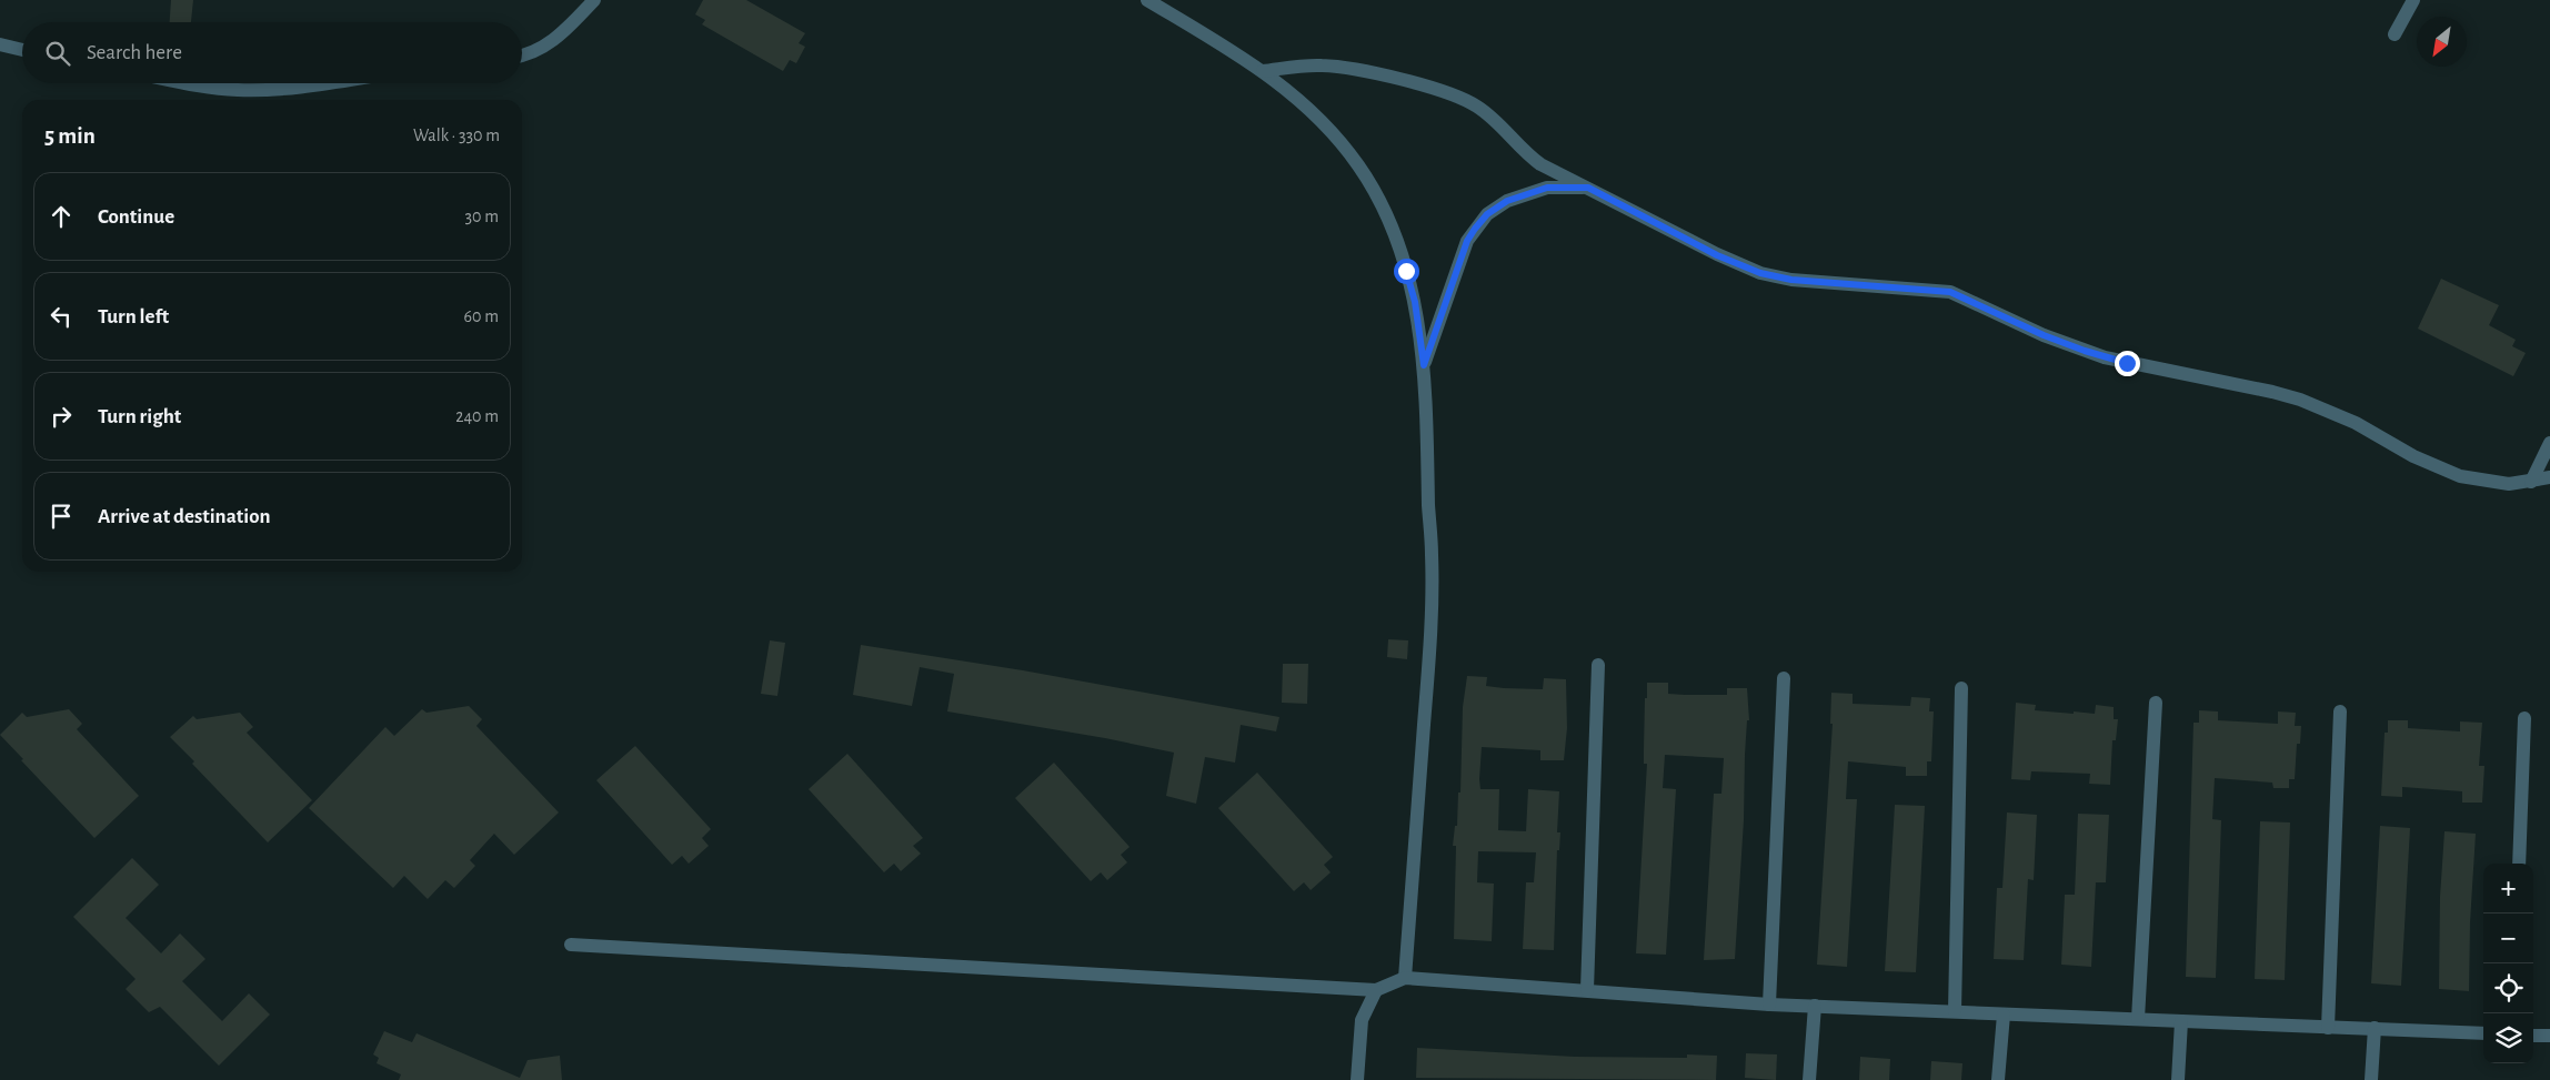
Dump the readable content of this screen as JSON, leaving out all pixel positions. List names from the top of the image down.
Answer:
{
  "north": "bottom left",
  "page": {
    "search": "Search here",
    "heading": ["5 min", "Walk · 330 m"],
    "list": [
      ["Continue", "30 m"],
      ["Turn left", "60 m"],
      ["Turn right", "240 m"],
      "Arrive at destination"
    ],
    "map_buttons": ["+", "−"]
  }
}
